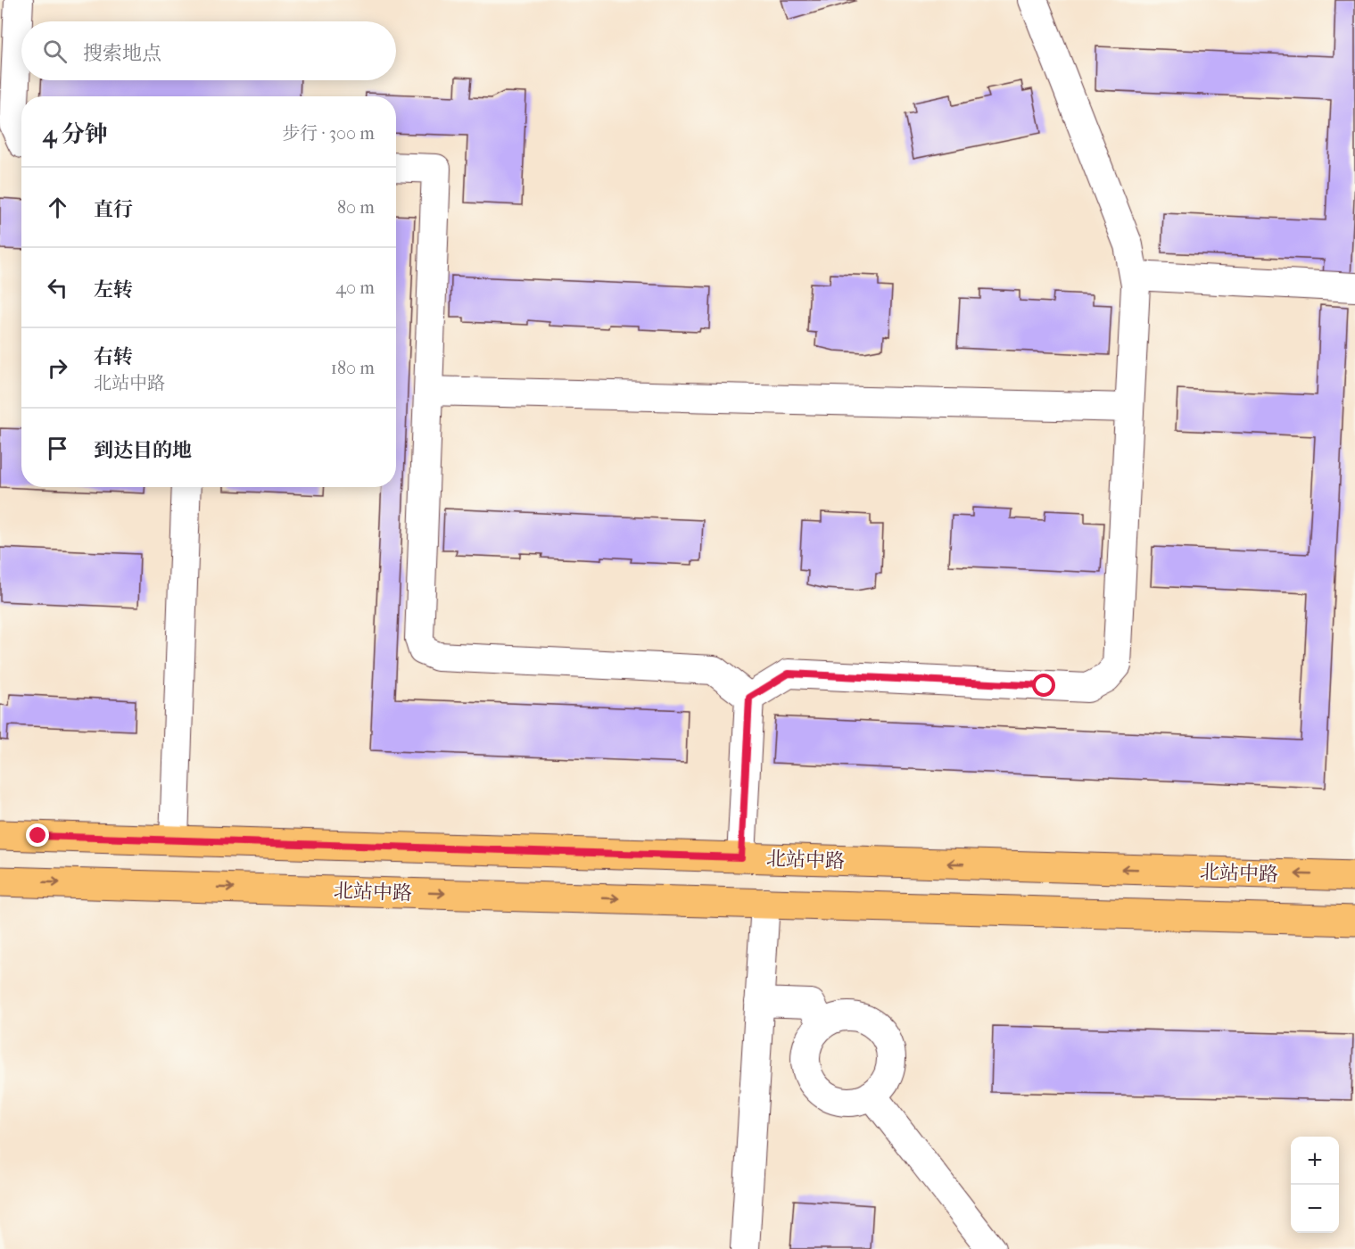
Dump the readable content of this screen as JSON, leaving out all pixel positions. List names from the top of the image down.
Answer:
{
  "streets": {
    "main road": ["北站中路"]
  },
  "page": {
    "search": "搜索地点",
    "heading": ["4 分钟", "步行 · 300 m"],
    "list": [
      ["直行", "80 m"],
      ["左转", "40 m"],
      ["右转", "北站中路", "180 m"],
      "到达目的地"
    ],
    "map_buttons": ["+", "−"]
  }
}
